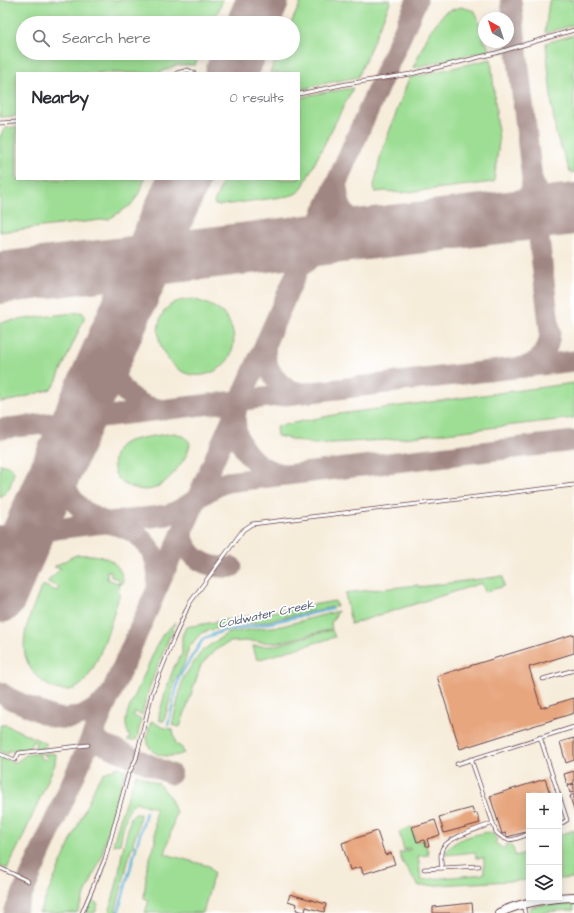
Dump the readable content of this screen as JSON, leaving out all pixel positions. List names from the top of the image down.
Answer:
{
  "water": ["Coldwater Creek"],
  "north": "top left",
  "page": {
    "search": "Search here",
    "heading": ["Nearby", "0 results"],
    "map_buttons": ["+", "−"]
  }
}
